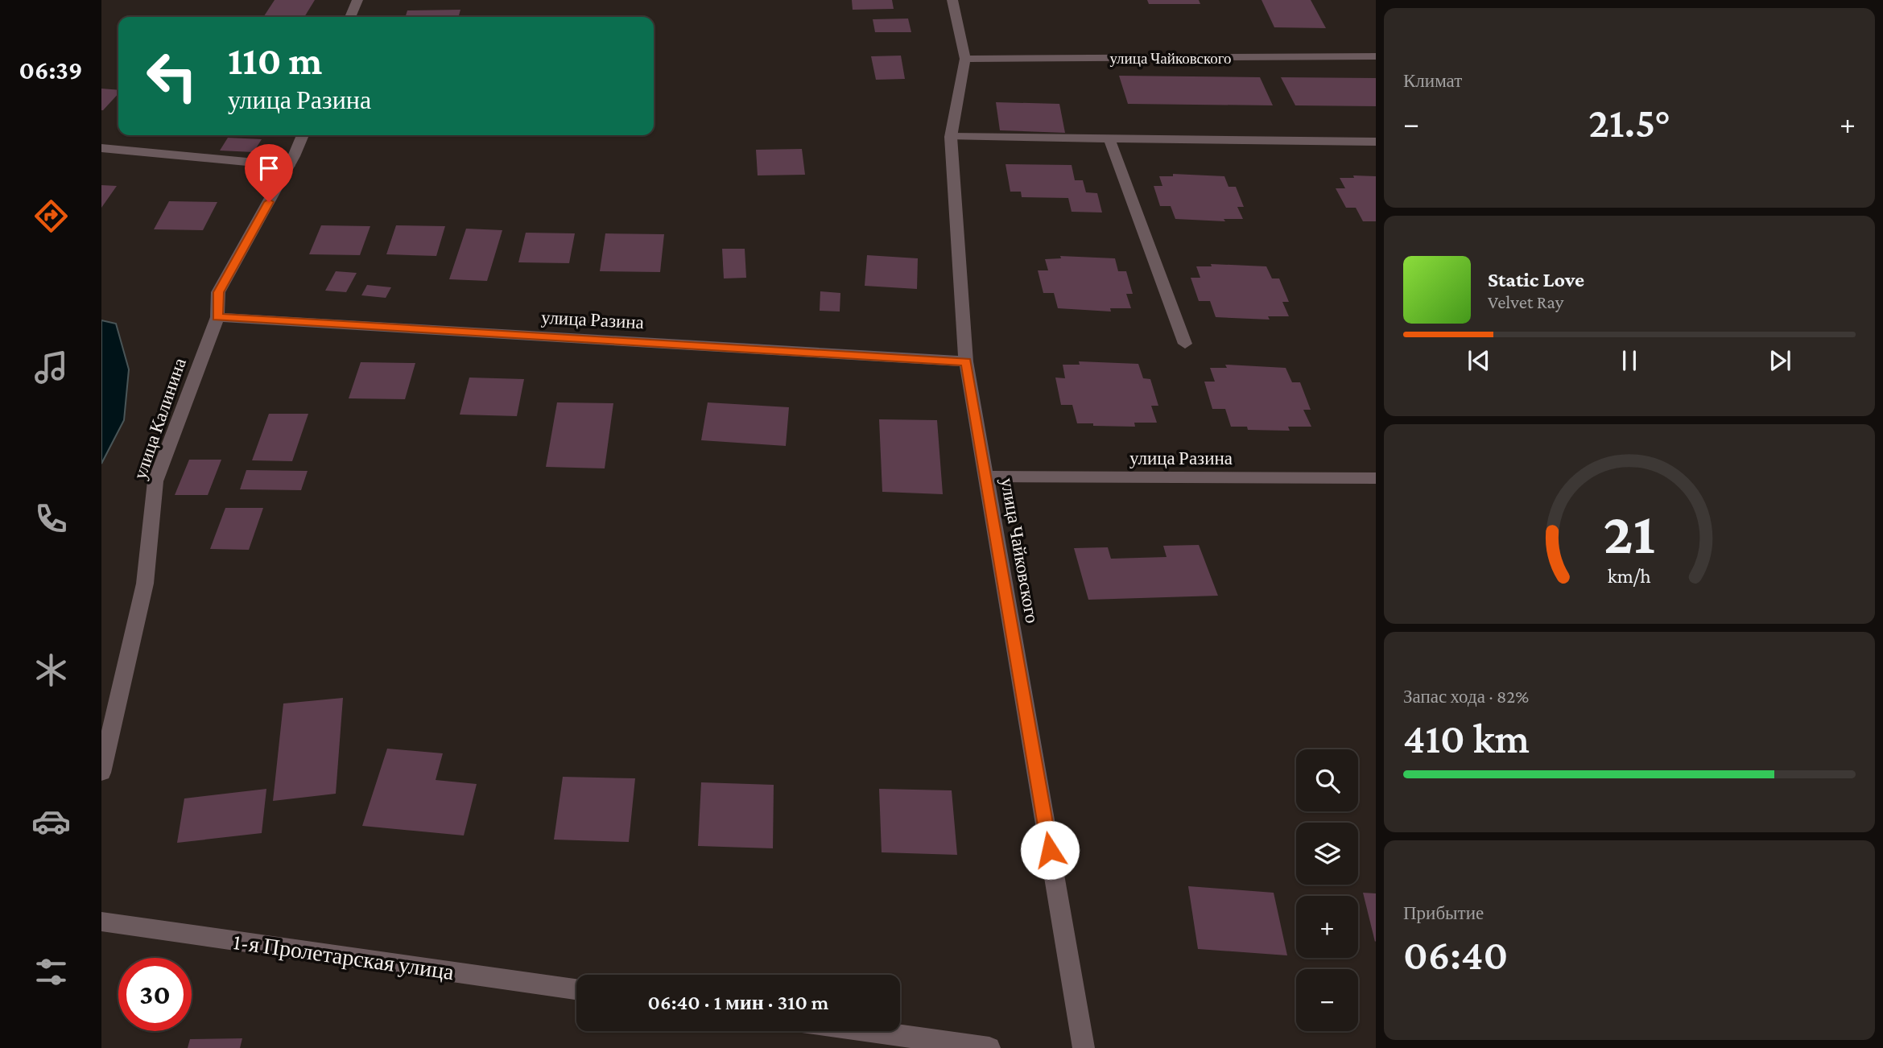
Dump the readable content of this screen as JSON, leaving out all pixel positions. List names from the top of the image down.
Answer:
{
  "streets": {
    "street": [
      "улица Чайковского",
      "улица Разина",
      "улица Калинина",
      "1-я Пролетарская улица"
    ]
  },
  "crossings": [
    ["улица Чайковского", "улица Разина"],
    ["улица Разина", "улица Калинина"]
  ],
  "page": {
    "tabs": "06:39",
    "tile": [
      "Климат",
      ["Запас хода · 82%", "410 km"],
      ["Прибытие", "06:40"]
    ],
    "turn": ["110 m", "улица Разина"],
    "heat": ["−", "21.5°", "+"],
    "song": ["Static Love", "Velvet Ray"],
    "map_buttons": ["+", "−"],
    "limit": "30",
    "trip": "06:40 · 1 мин · 310 m",
    "gauge": ["21", "km/h"]
  }
}
